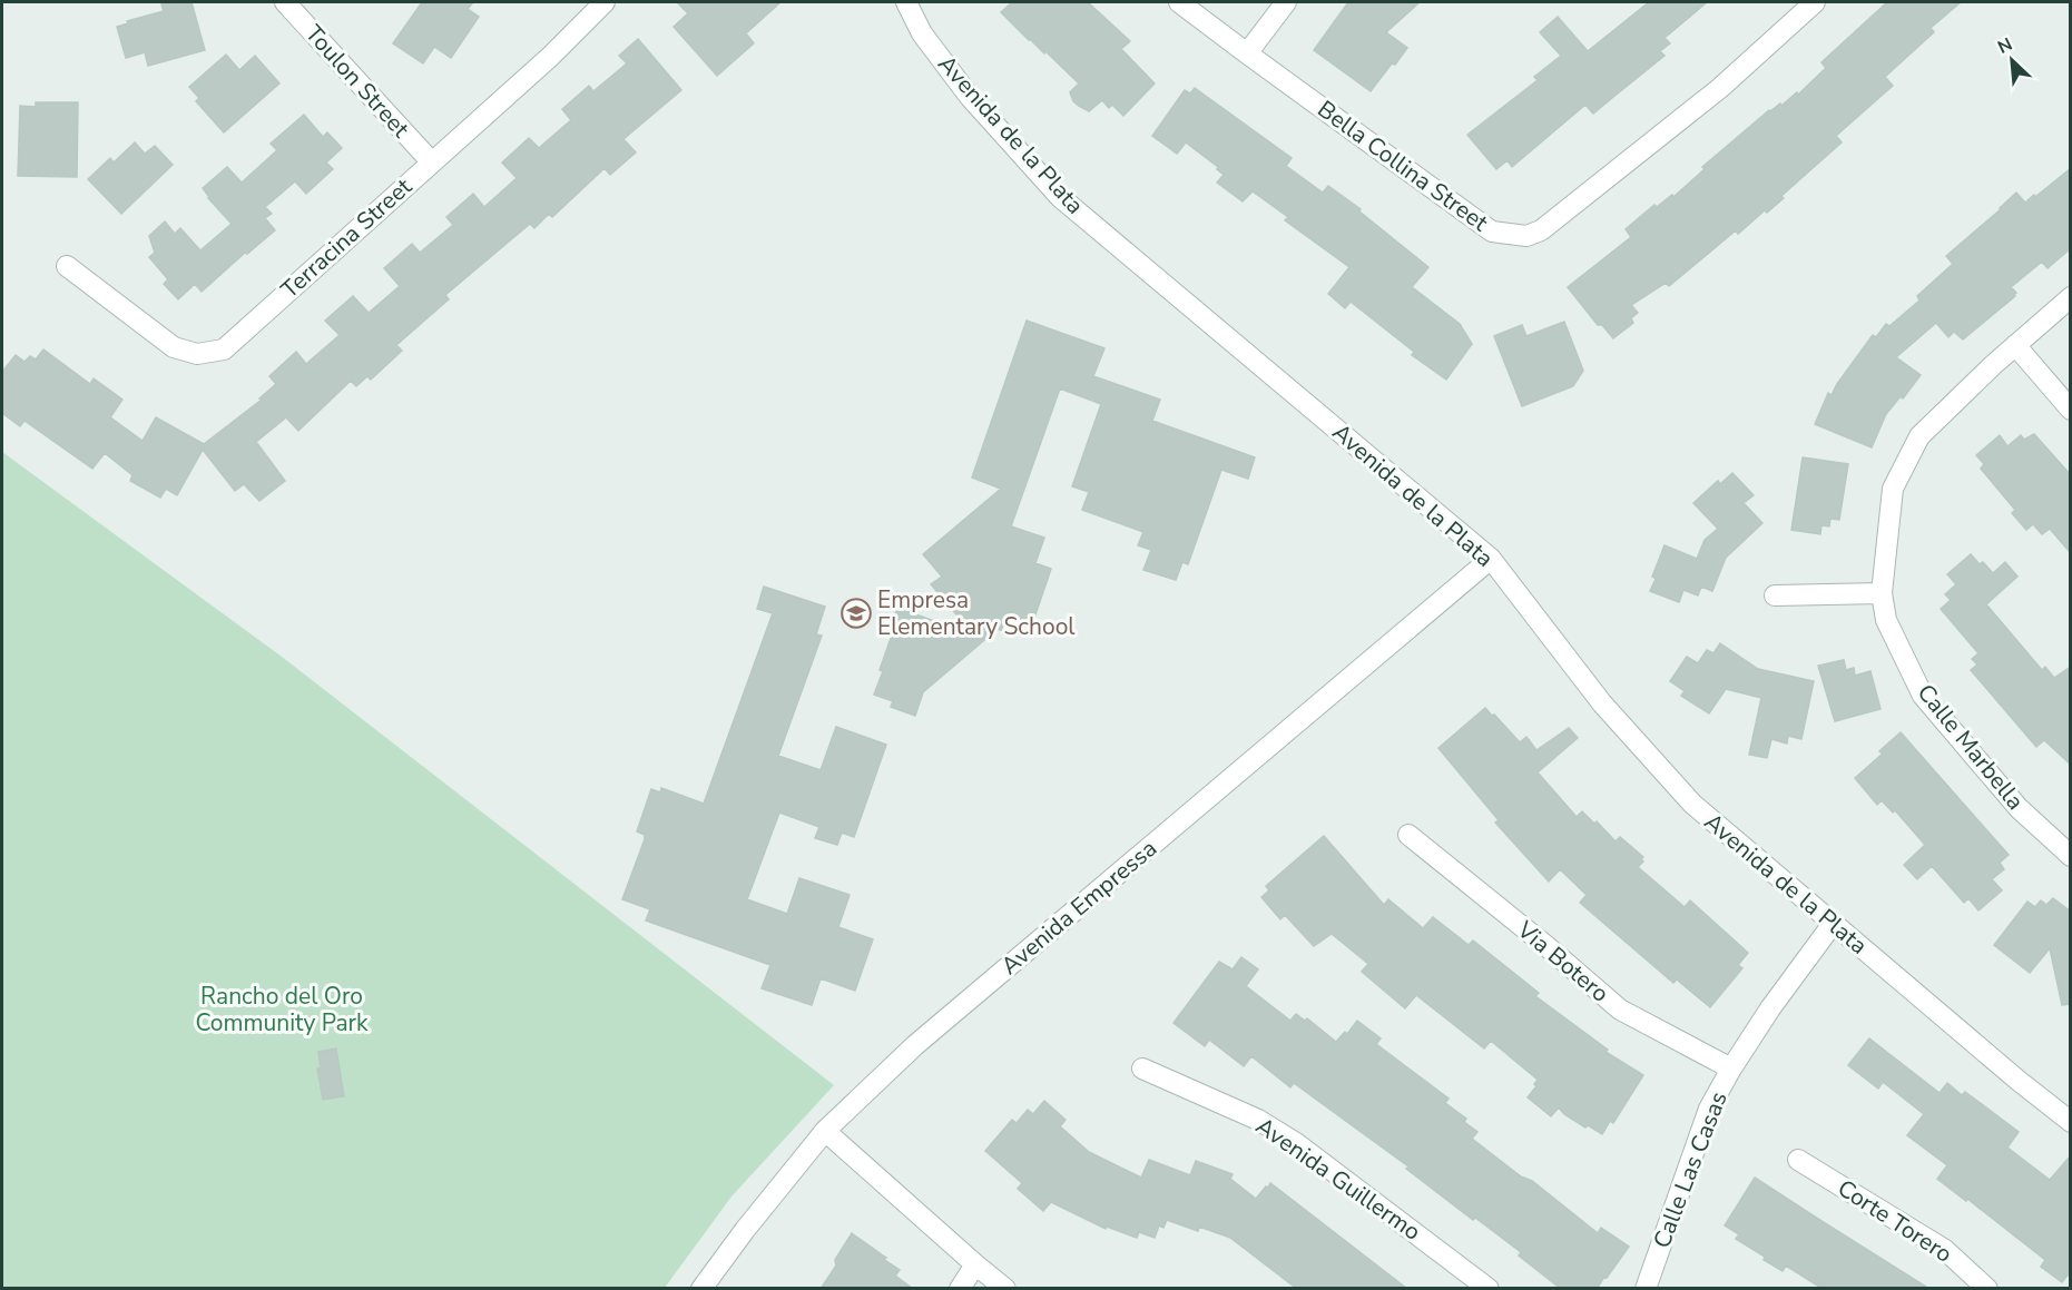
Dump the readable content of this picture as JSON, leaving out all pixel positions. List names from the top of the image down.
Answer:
{
  "streets": {
    "street": [
      "Toulon Street",
      "Avenida de la Plata",
      "Bella Collina Street",
      "Terracina Street",
      "Calle Marbella",
      "Avenida Empressa",
      "Via Botero",
      "Calle Las Casas",
      "Avenida Guillermo",
      "Corte Torero"
    ]
  },
  "crossings": [
    ["Toulon Street", "Terracina Street"],
    ["Avenida de la Plata", "Avenida Empressa"],
    ["Avenida de la Plata", "Calle Las Casas"],
    ["Via Botero", "Calle Las Casas"]
  ],
  "parks": ["Rancho del Oro Community Park"],
  "places": {
    "school or university": ["Empresa Elementary School"]
  },
  "north": "top left"
}
